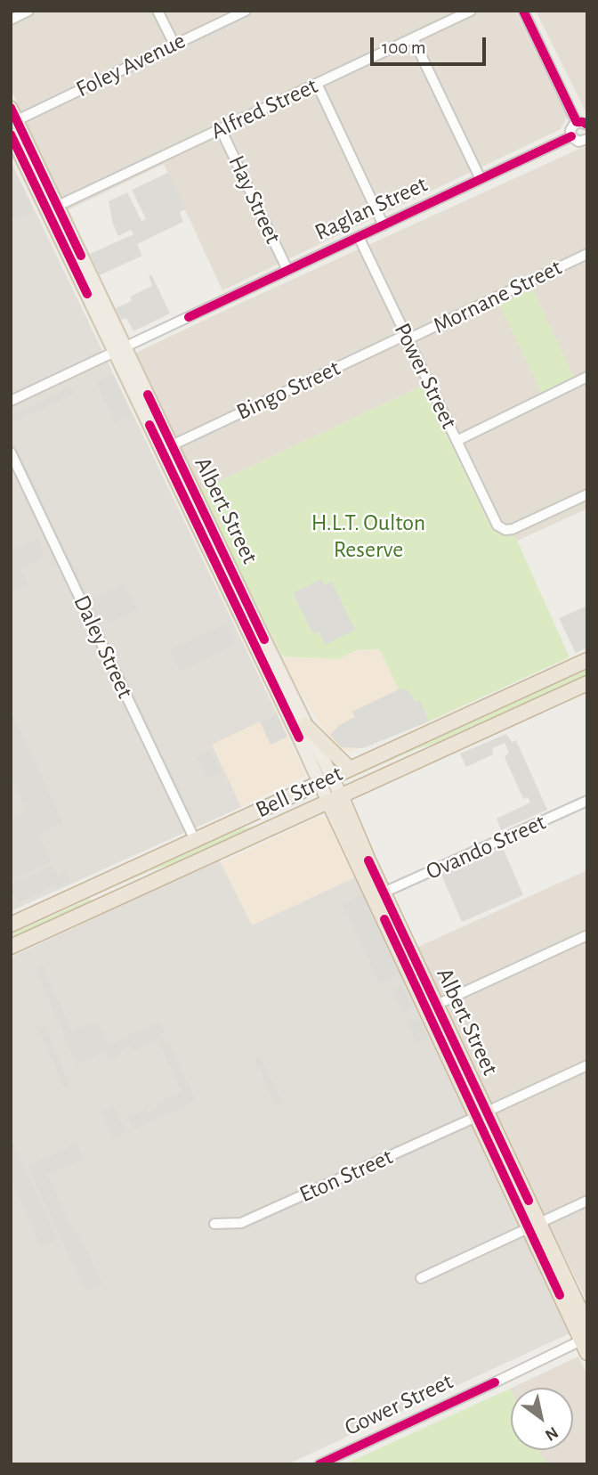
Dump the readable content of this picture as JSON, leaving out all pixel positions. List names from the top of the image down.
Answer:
{
  "streets": {
    "highway": ["Albert Street", "Bell Street"],
    "street": [
      "Foley Avenue",
      "Alfred Street",
      "Hay Street",
      "Raglan Street",
      "Mornane Street",
      "Power Street",
      "Bingo Street",
      "Daley Street",
      "Ovando Street",
      "Eton Street",
      "Gower Street"
    ]
  },
  "crossings": [
    ["Foley Avenue", "Albert Street"],
    ["Alfred Street", "Hay Street"],
    ["Alfred Street", "Albert Street"],
    ["Hay Street", "Raglan Street"],
    ["Raglan Street", "Power Street"],
    ["Raglan Street", "Albert Street"],
    ["Mornane Street", "Power Street"],
    ["Mornane Street", "Bingo Street"],
    ["Power Street", "Bingo Street"],
    ["Bingo Street", "Albert Street"],
    ["Albert Street", "Bell Street"],
    ["Albert Street", "Ovando Street"],
    ["Albert Street", "Eton Street"],
    ["Albert Street", "Gower Street"],
    ["Daley Street", "Bell Street"]
  ],
  "parks": ["H.L.T. Oulton Reserve"],
  "scale_bar": "100 m",
  "north": "bottom right"
}
